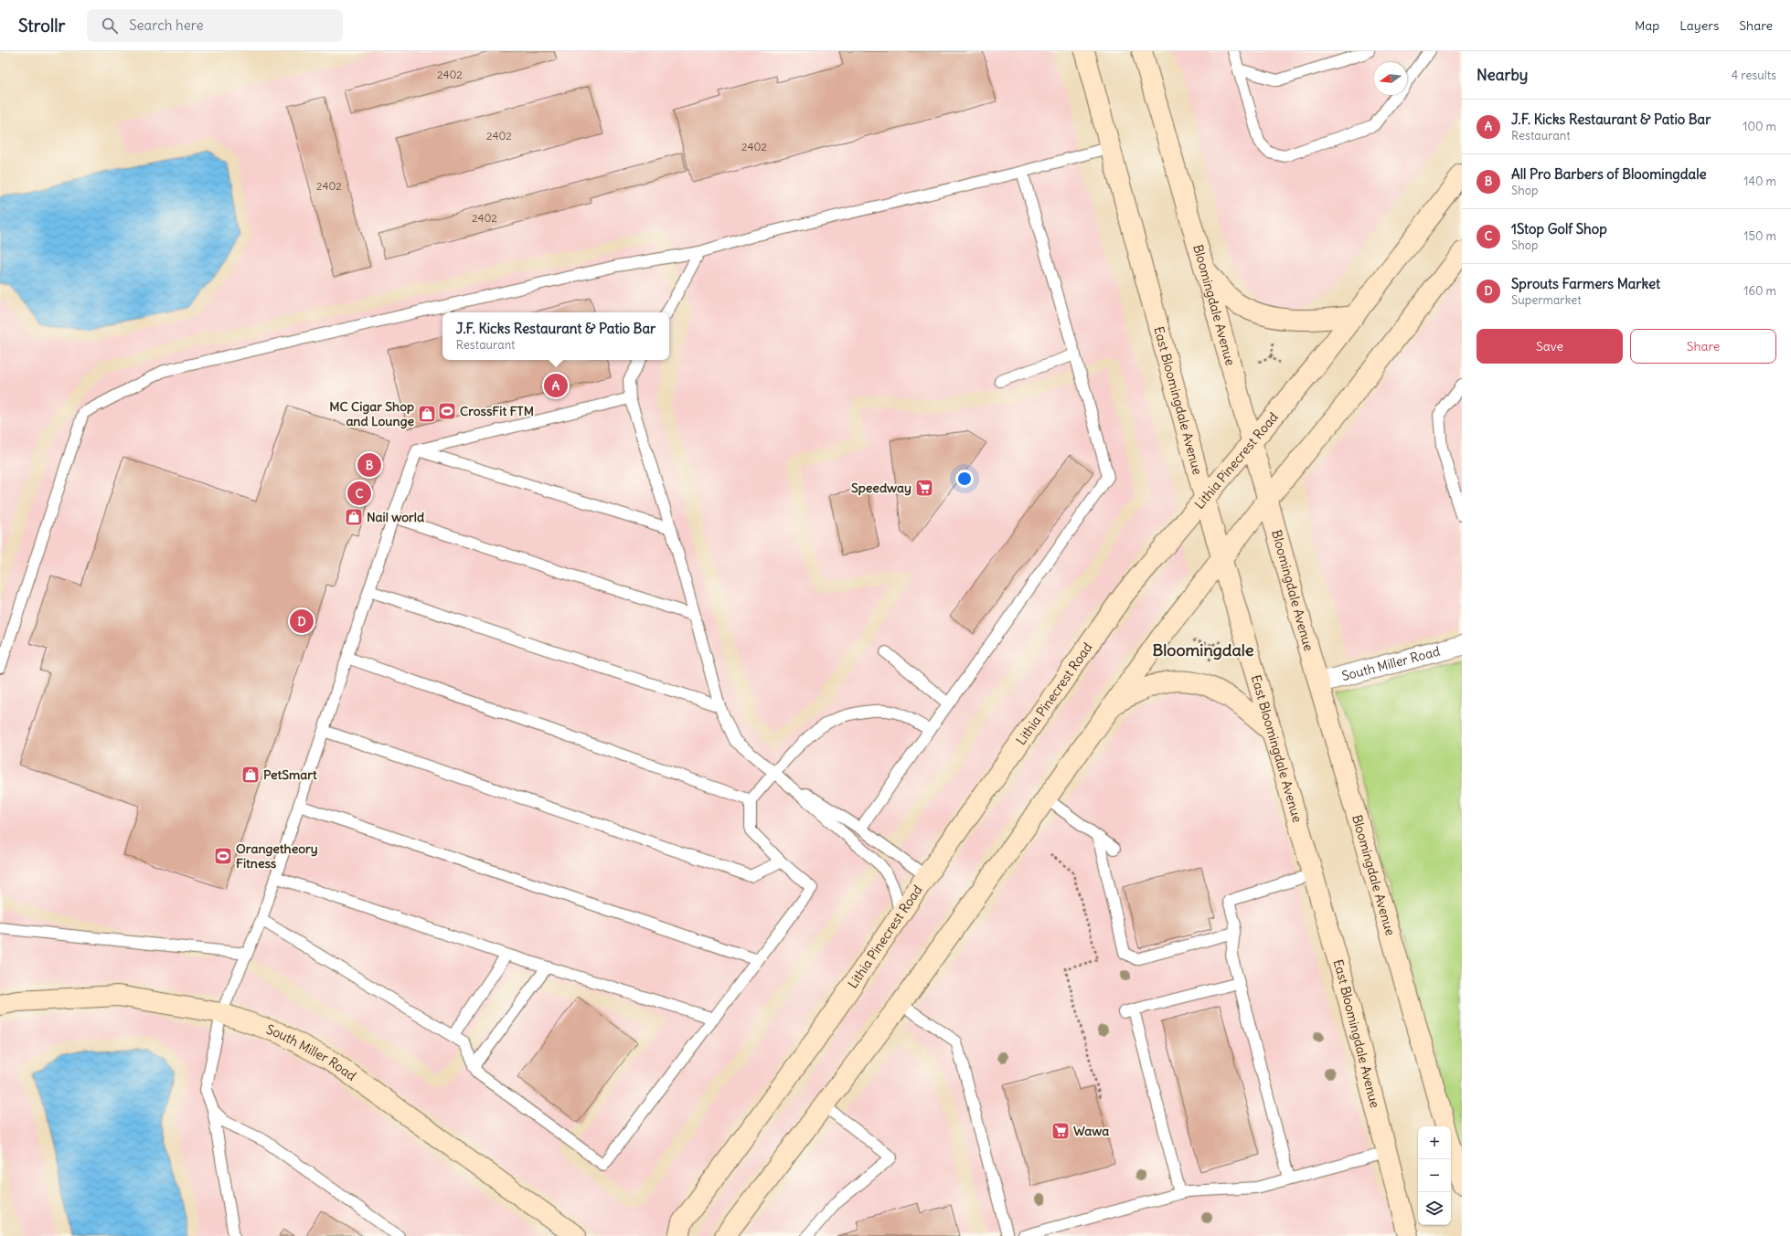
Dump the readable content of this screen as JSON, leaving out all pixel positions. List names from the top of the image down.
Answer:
{
  "streets": {
    "main road": [
      "Bloomingdale Avenue",
      "East Bloomingdale Avenue",
      "Lithia Pinecrest Road",
      "South Miller Road"
    ]
  },
  "crossings": [
    ["Bloomingdale Avenue", "Lithia Pinecrest Road"],
    ["Bloomingdale Avenue", "South Miller Road"],
    ["East Bloomingdale Avenue", "Lithia Pinecrest Road"]
  ],
  "districts": ["Bloomingdale"],
  "places": {
    "sports": ["CrossFit FTM", "Orangetheory Fitness"],
    "shop": ["MC Cigar Shop and Lounge", "Nail world", "PetSmart"],
    "supermarket": ["Speedway", "Wawa"]
  },
  "house_numbers": [
    "2402",
    "2402",
    "2402",
    "2402",
    "2402"
  ],
  "north": "left",
  "page": {
    "header": "Strollr",
    "search": "Search here",
    "nav": ["Map", "Layers", "Share"],
    "heading": ["Nearby", "4 results"],
    "list": [
      {
        "mark": "A",
        "name": "J.F. Kicks Restaurant & Patio Bar",
        "note": "Restaurant",
        "value": "100 m"
      },
      {
        "mark": "B",
        "name": "All Pro Barbers of Bloomingdale",
        "note": "Shop",
        "value": "140 m"
      },
      {
        "mark": "C",
        "name": "1Stop Golf Shop",
        "note": "Shop",
        "value": "150 m"
      },
      {
        "mark": "D",
        "name": "Sprouts Farmers Market",
        "note": "Supermarket",
        "value": "160 m"
      }
    ],
    "popup": ["J.F. Kicks Restaurant & Patio Bar", "Restaurant"],
    "buttons": ["Save", "Share"],
    "pins": [
      "A",
      "B",
      "C",
      "D"
    ],
    "map_buttons": ["+", "−"]
  }
}
